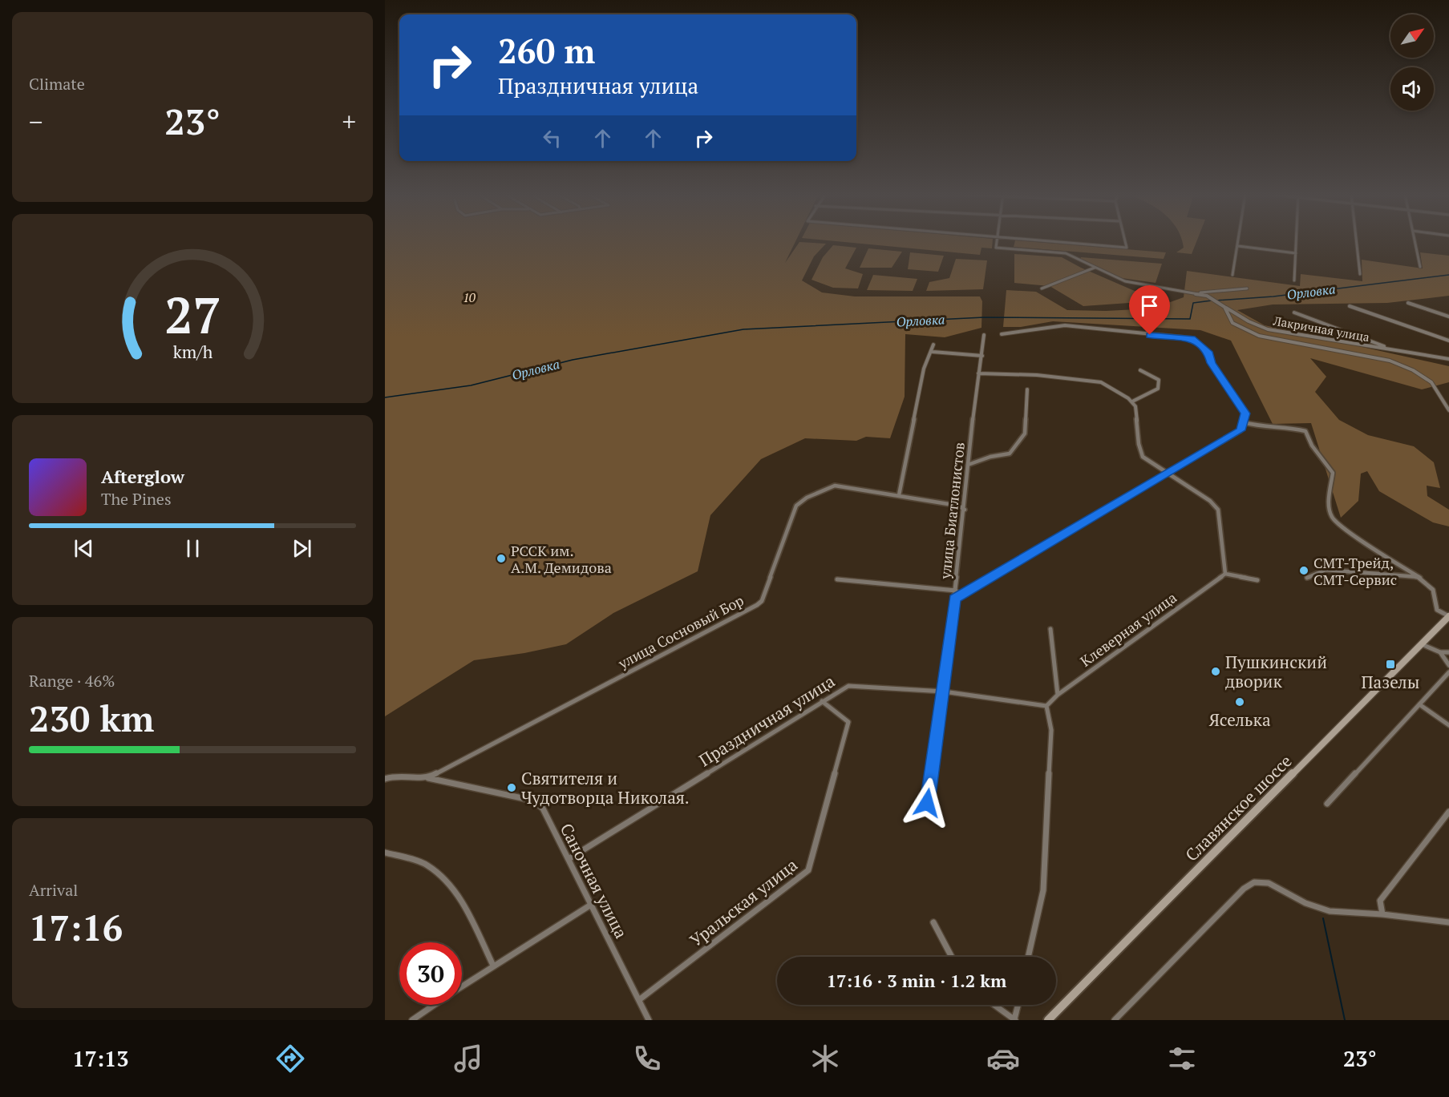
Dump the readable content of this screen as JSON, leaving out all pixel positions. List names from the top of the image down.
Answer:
{
  "streets": {
    "main road": ["Славянское шоссе"],
    "street": [
      "Лакричная улица",
      "улица Биатлонистов",
      "Клеверная улица",
      "улица Сосновый Бор",
      "Праздничная улица",
      "Саночная улица",
      "Уральская улица"
    ]
  },
  "crossings": [
    ["улица Биатлонистов", "улица Сосновый Бор"],
    ["улица Биатлонистов", "Праздничная улица"],
    ["Клеверная улица", "Праздничная улица"],
    ["улица Сосновый Бор", "Саночная улица"],
    ["Праздничная улица", "Саночная улица"],
    ["Праздничная улица", "Уральская улица"],
    ["Саночная улица", "Уральская улица"]
  ],
  "water": ["Орловка"],
  "parks": ["10"],
  "places": {
    "other": [
      "РССК им. А.М. Демидова",
      "СМТ-Трейд, СМТ-Сервис",
      "Пушкинский дворик",
      "Яселька",
      "Святителя и Чудотворца Николая."
    ],
    "transit": ["Пазелы"]
  },
  "north": "top right",
  "page": {
    "tile": [
      "Climate",
      ["Range · 46%", "230 km"],
      ["Arrival", "17:16"]
    ],
    "turn": ["260 m", "Праздничная улица"],
    "heat": ["−", "23°", "+"],
    "song": ["Afterglow", "The Pines"],
    "limit": "30",
    "trip": "17:16 · 3 min · 1.2 km",
    "tabs": ["17:13", "23°"],
    "gauge": ["27", "km/h"]
  }
}
